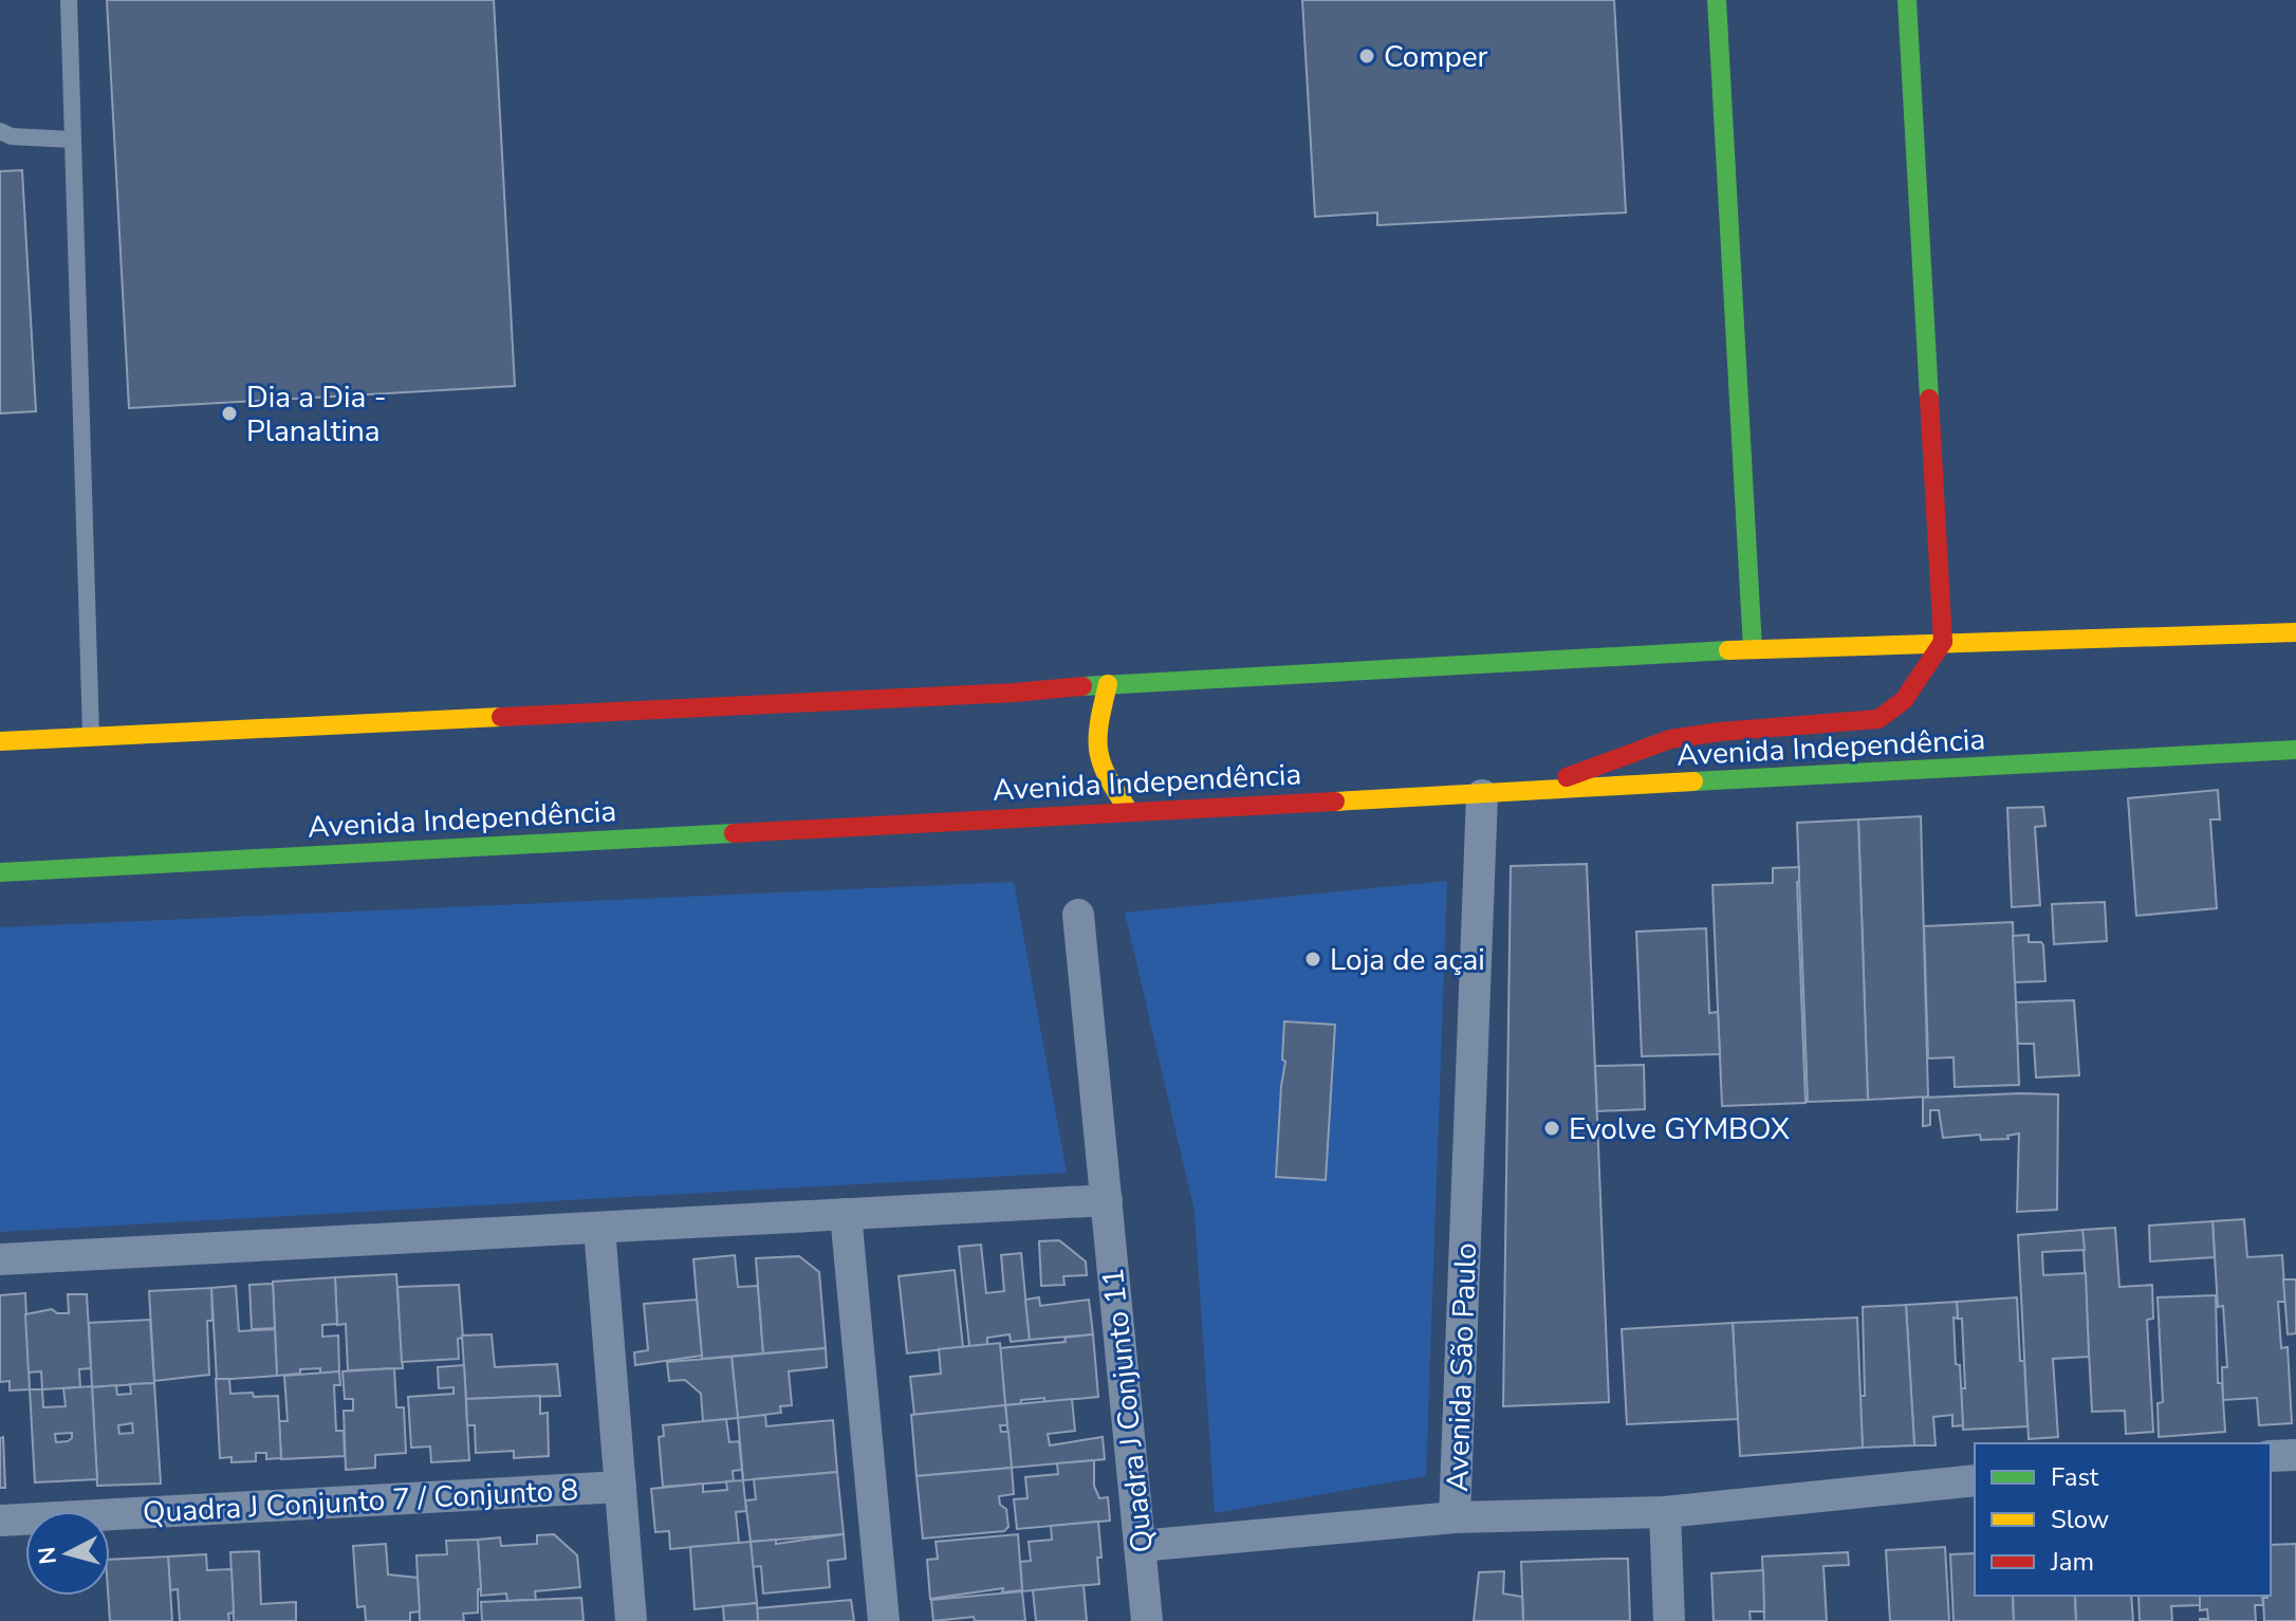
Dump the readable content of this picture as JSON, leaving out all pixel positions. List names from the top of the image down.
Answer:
{
  "streets": {
    "main road": ["Avenida Independência"],
    "street": ["Avenida São Paulo", "Quadra J Conjunto 11", "Quadra J Conjunto 7 / Conjunto 8"]
  },
  "crossings": [
    ["Avenida Independência", "Avenida São Paulo"]
  ],
  "places": [
    "Comper",
    "Dia a Dia - Planaltina",
    "Loja de açai",
    "Evolve GYMBOX"
  ],
  "legend": ["Fast", "Slow", "Jam"],
  "north": "left"
}
